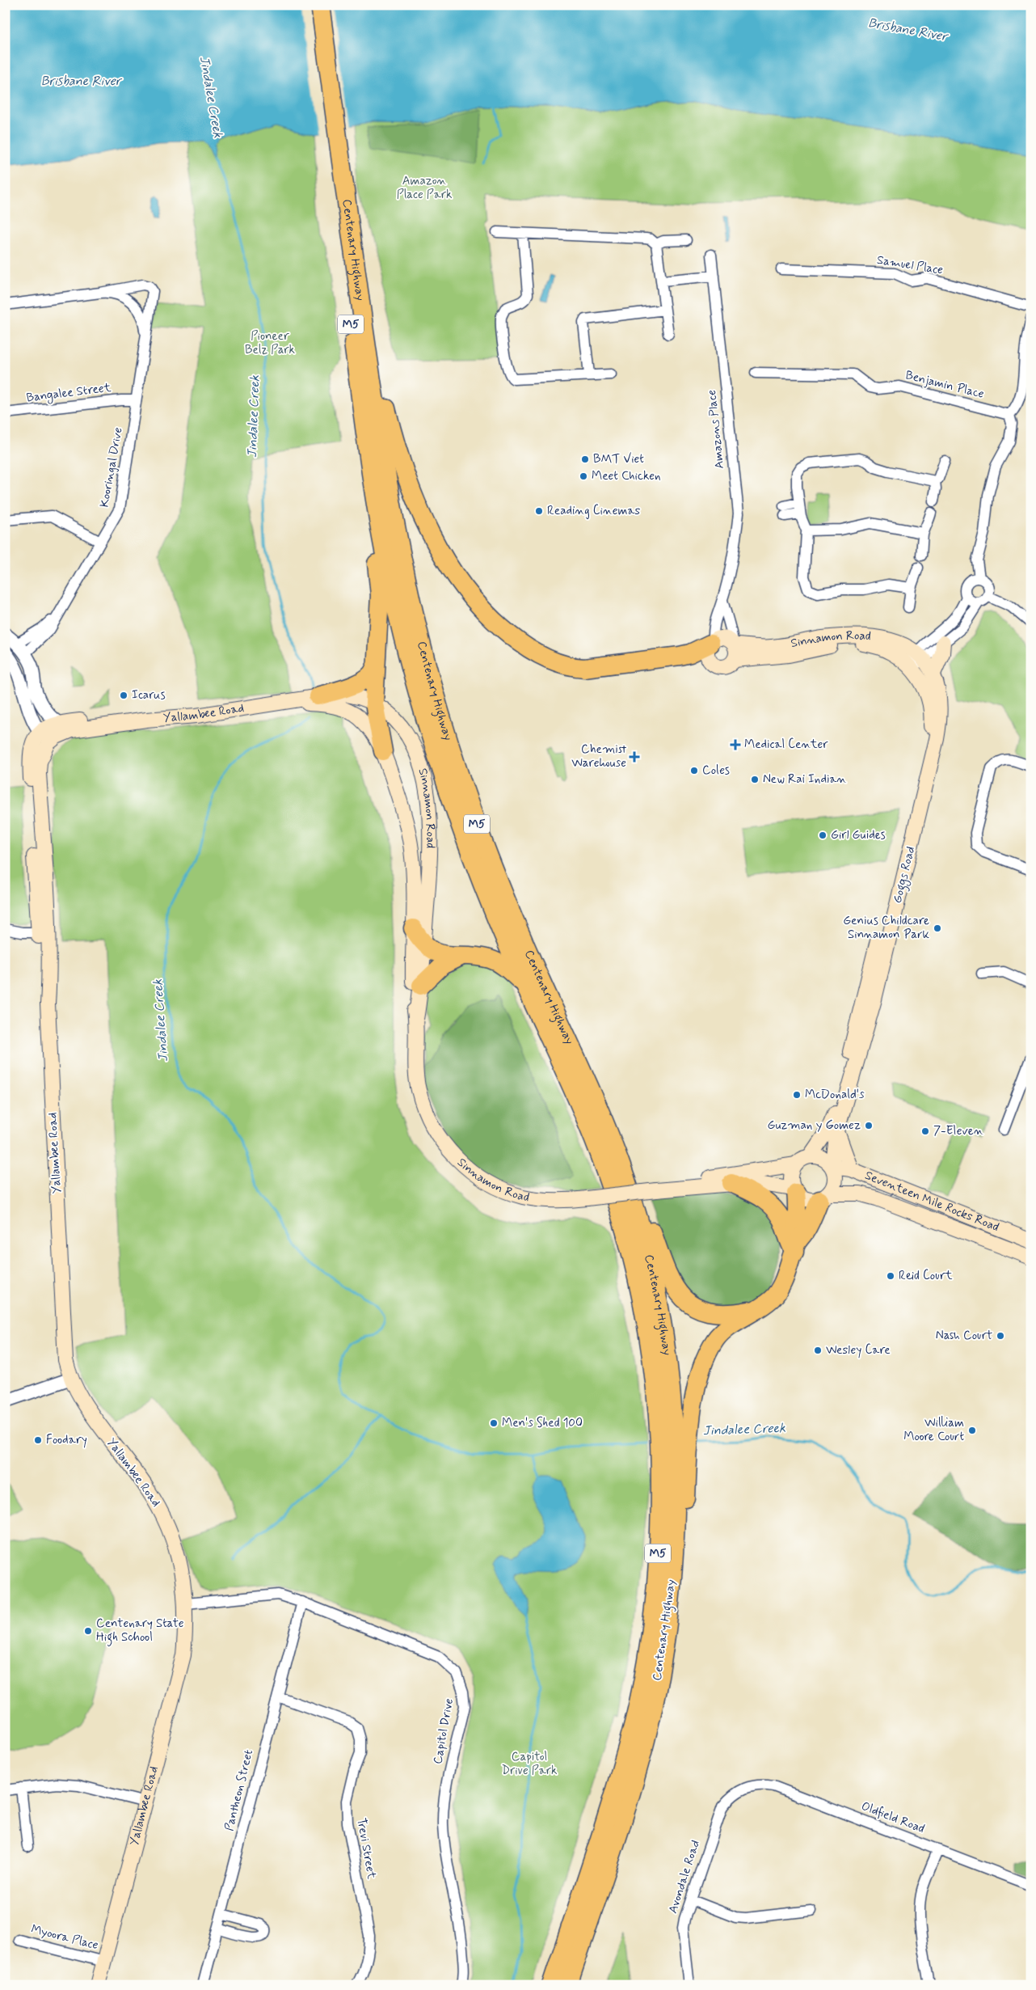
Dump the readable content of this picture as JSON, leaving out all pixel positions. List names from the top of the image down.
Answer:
{
  "streets": {
    "highway": ["Centenary Highway", "M5"],
    "main road": [
      "Sinnamon Road",
      "Yallambee Road",
      "Goggs Road",
      "Seventeen Mile Rocks Road"
    ],
    "street": [
      "Samuel Place",
      "Benjamin Place",
      "Bangalee Street",
      "Amazons Place",
      "Kooringal Drive",
      "Capitol Drive",
      "Pantheon Street",
      "Oldfield Road",
      "Trevi Street",
      "Avondale Road",
      "Myoora Place"
    ]
  },
  "crossings": [
    ["Bangalee Street", "Kooringal Drive"],
    ["Amazons Place", "Sinnamon Road"],
    ["Sinnamon Road", "Yallambee Road"],
    ["Sinnamon Road", "Goggs Road"],
    ["Sinnamon Road", "Seventeen Mile Rocks Road"],
    ["Yallambee Road", "Capitol Drive"],
    ["Yallambee Road", "Myoora Place"],
    ["Goggs Road", "Seventeen Mile Rocks Road"],
    ["Capitol Drive", "Pantheon Street"],
    ["Pantheon Street", "Trevi Street"],
    ["Oldfield Road", "Avondale Road"]
  ],
  "water": ["Brisbane River", "Jindalee Creek"],
  "parks": ["Amazon Place Park", "Pioneer Belz Park", "Capitol Drive Park"],
  "places": {
    "other": [
      "BMT Viet",
      "Meet Chicken",
      "Reading Cinemas",
      "Icarus",
      "Coles",
      "New Rai Indian",
      "Girl Guides",
      "Genius Childcare Sinnamon Park",
      "McDonald's",
      "Guzman y Gomez",
      "7-Eleven",
      "Reid Court",
      "Nash Court",
      "Wesley Care",
      "Men's Shed 100",
      "William Moore Court",
      "Foodary",
      "Centenary State High School"
    ],
    "health": ["Medical Center", "Chemist Warehouse"]
  }
}
